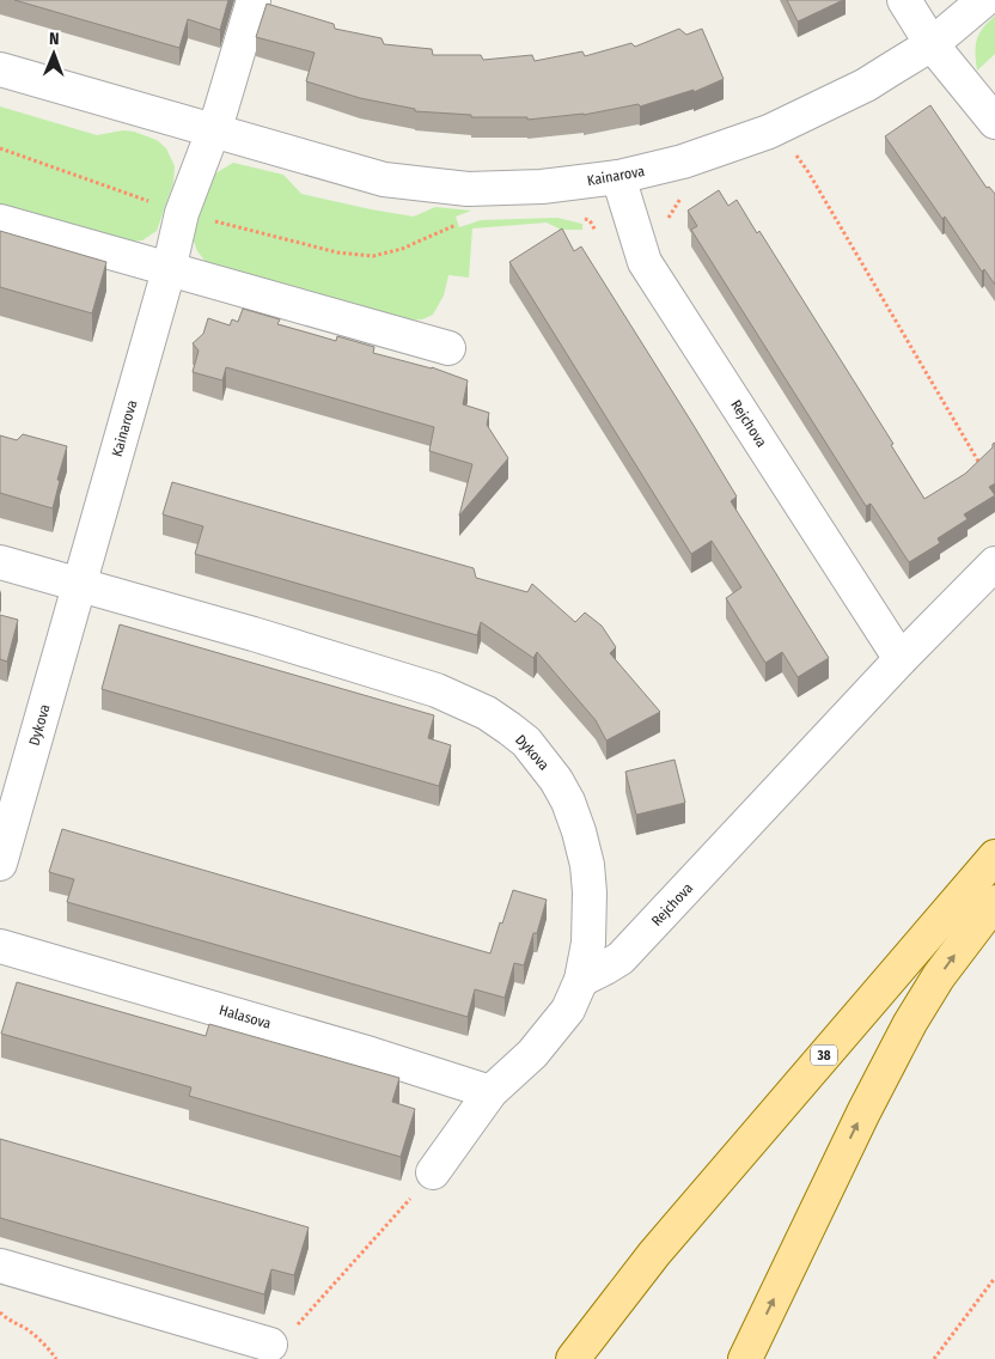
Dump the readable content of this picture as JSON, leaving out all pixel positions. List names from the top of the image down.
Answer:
{
  "streets": {
    "main road": ["38"],
    "street": [
      "Kainarova",
      "Rejchova",
      "Dykova",
      "Halasova"
    ]
  },
  "crossings": [
    ["Kainarova", "Rejchova"],
    ["Kainarova", "Dykova"],
    ["Rejchova", "Dykova"],
    ["Dykova", "Halasova"]
  ],
  "north": "top"
}
